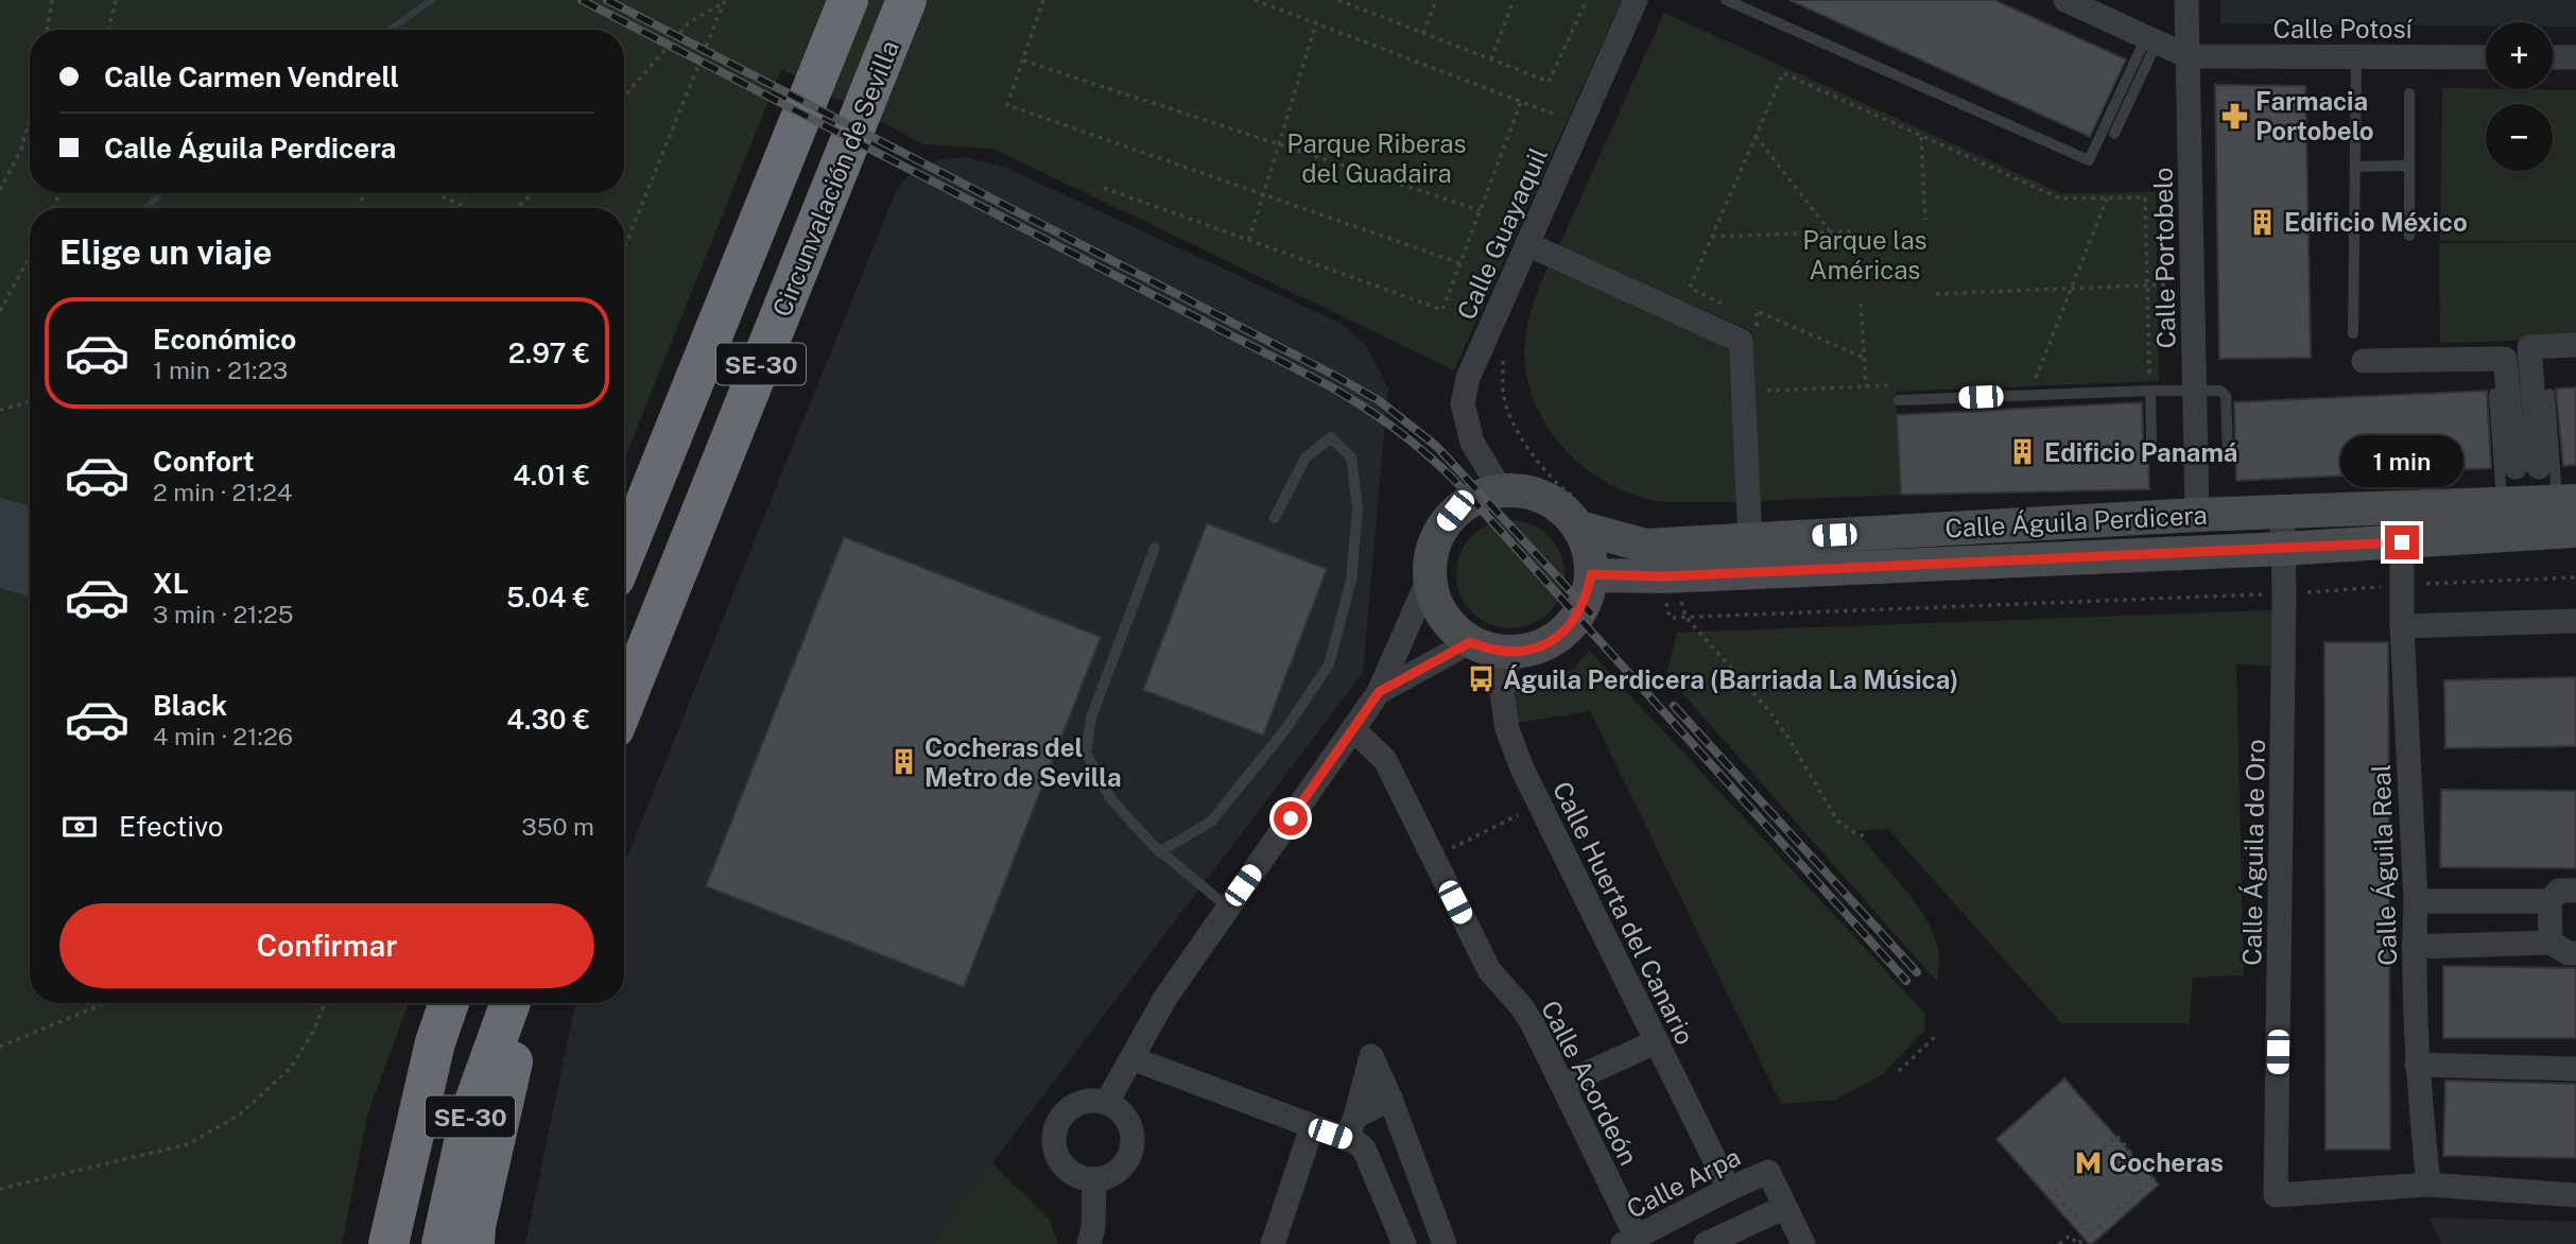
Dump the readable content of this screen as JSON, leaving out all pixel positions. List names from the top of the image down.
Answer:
{
  "streets": {
    "highway": ["Circunvalación de Sevilla", "SE-30"],
    "street": [
      "Calle Potosí",
      "Calle Guayaquil",
      "Calle Portobelo",
      "Calle Águila Perdicera",
      "Calle Águila de Oro",
      "Calle Águila Real",
      "Calle Huerta del Canario",
      "Calle Acordeón",
      "Calle Arpa"
    ]
  },
  "crossings": [
    ["Calle Potosí", "Calle Portobelo"],
    ["Calle Guayaquil", "Calle Águila Perdicera"],
    ["Calle Guayaquil", "Calle Huerta del Canario"],
    ["Calle Portobelo", "Calle Águila Perdicera"],
    ["Calle Águila Perdicera", "Calle Águila de Oro"],
    ["Calle Águila Perdicera", "Calle Águila Real"],
    ["Calle Águila Perdicera", "Calle Huerta del Canario"],
    ["Calle Águila de Oro", "Calle Águila Real"],
    ["Calle Huerta del Canario", "Calle Arpa"],
    ["Calle Acordeón", "Calle Arpa"]
  ],
  "parks": ["Parque Riberas del Guadaira", "Parque las Américas"],
  "places": {
    "pharmacy": ["Farmacia Portobelo"],
    "building": ["Edificio México", "Edificio Panamá", "Cocheras del Metro de Sevilla"],
    "bus stop": ["Águila Perdicera (Barriada La Música)"],
    "metro station": ["Cocheras"]
  },
  "page": {
    "map_buttons": ["+", "−"],
    "banner": ["Calle Carmen Vendrell", "Calle Águila Perdicera"],
    "heading": "Elige un viaje",
    "list": [
      {
        "name": "Económico",
        "note": "1 min · 21:23",
        "value": "2.97 €"
      },
      {
        "name": "Confort",
        "note": "2 min · 21:24",
        "value": "4.01 €"
      },
      {
        "name": "XL",
        "note": "3 min · 21:25",
        "value": "5.04 €"
      },
      {
        "name": "Black",
        "note": "4 min · 21:26",
        "value": "4.30 €"
      }
    ],
    "bubble": "1 min",
    "pay": ["Efectivo", "350 m"],
    "buttons": "Confirmar"
  }
}
